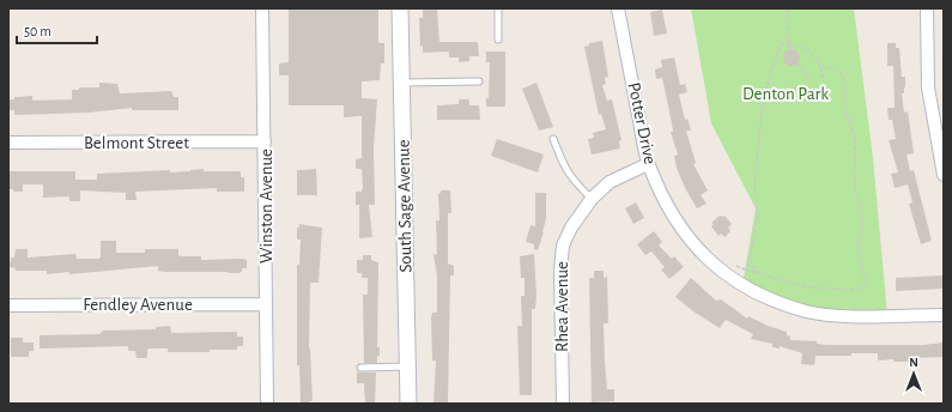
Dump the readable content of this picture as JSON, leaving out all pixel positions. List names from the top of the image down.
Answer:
{
  "streets": {
    "street": [
      "Potter Drive",
      "Belmont Street",
      "Winston Avenue",
      "South Sage Avenue",
      "Fendley Avenue",
      "Rhea Avenue"
    ]
  },
  "crossings": [
    ["Potter Drive", "Rhea Avenue"],
    ["Belmont Street", "Winston Avenue"],
    ["Winston Avenue", "Fendley Avenue"]
  ],
  "parks": ["Denton Park"],
  "scale_bar": "50 m",
  "north": "top"
}
